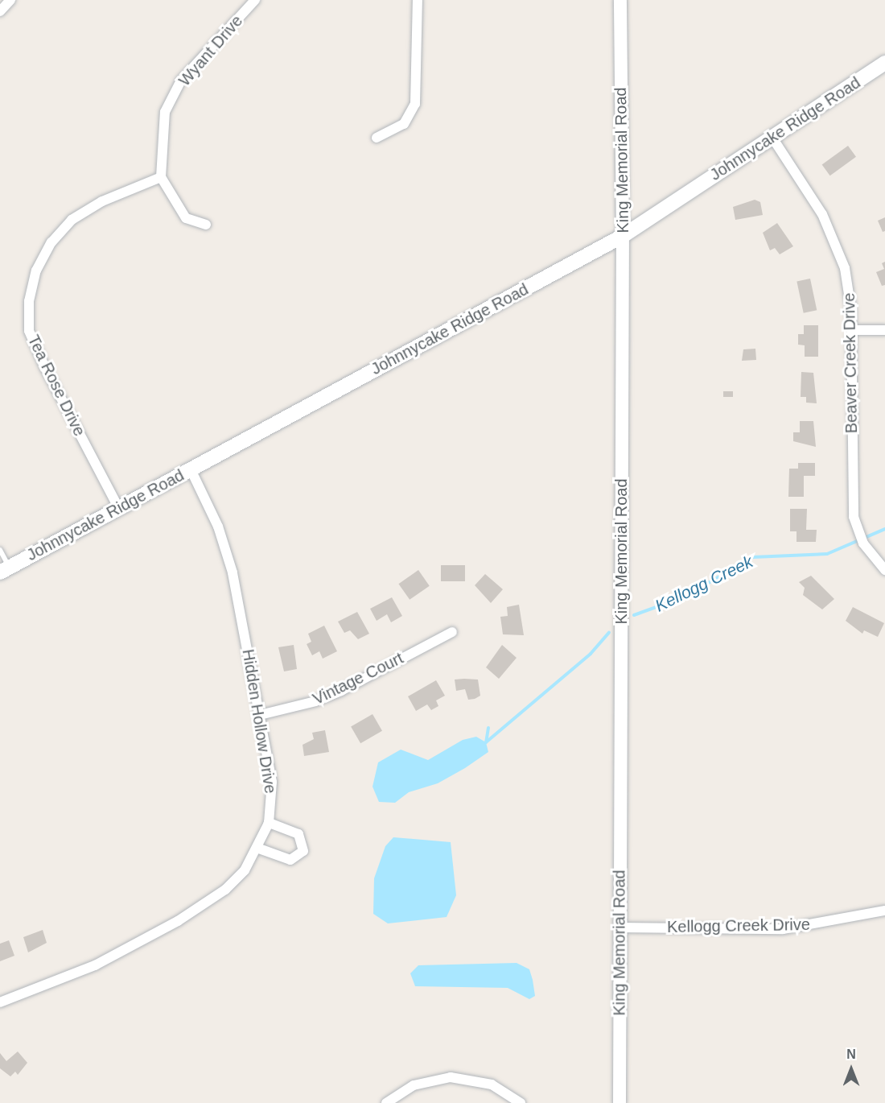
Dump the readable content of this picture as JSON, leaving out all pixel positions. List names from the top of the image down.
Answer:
{
  "streets": {
    "main road": ["Johnnycake Ridge Road"],
    "street": [
      "Wyant Drive",
      "King Memorial Road",
      "Beaver Creek Drive",
      "Tea Rose Drive",
      "Vintage Court",
      "Hidden Hollow Drive",
      "Kellogg Creek Drive"
    ]
  },
  "crossings": [
    ["Wyant Drive", "Tea Rose Drive"],
    ["Johnnycake Ridge Road", "King Memorial Road"],
    ["Johnnycake Ridge Road", "Beaver Creek Drive"],
    ["Johnnycake Ridge Road", "Tea Rose Drive"],
    ["Johnnycake Ridge Road", "Hidden Hollow Drive"],
    ["King Memorial Road", "Kellogg Creek Drive"],
    ["Vintage Court", "Hidden Hollow Drive"]
  ],
  "water": ["Kellogg Creek"],
  "north": "top"
}
